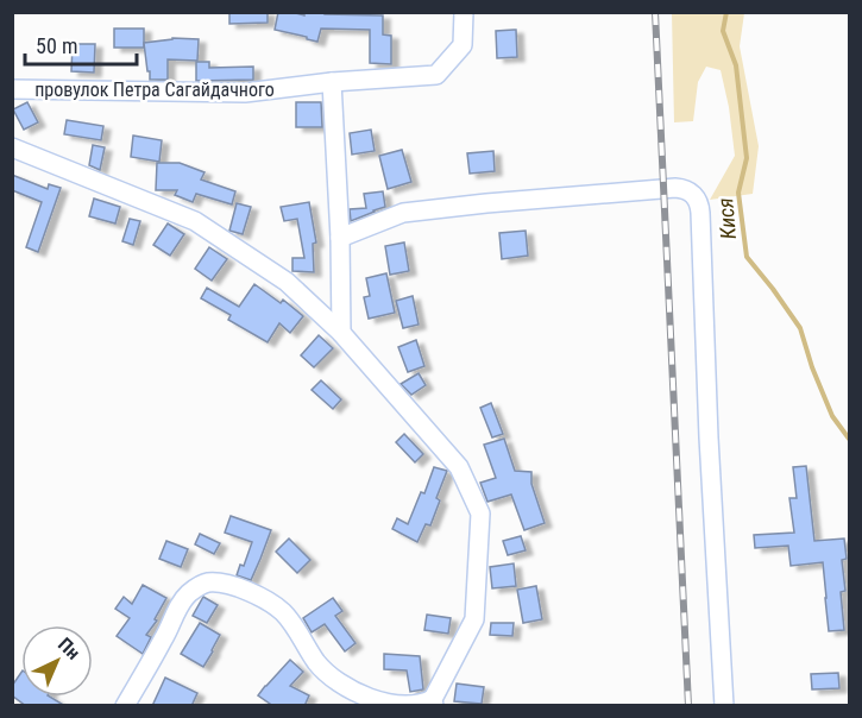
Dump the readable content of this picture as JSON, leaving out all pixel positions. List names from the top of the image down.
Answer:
{
  "streets": {
    "street": ["провулок Петра Сагайдачного"]
  },
  "water": ["Кися"],
  "scale_bar": "50 m",
  "north": "top right"
}
